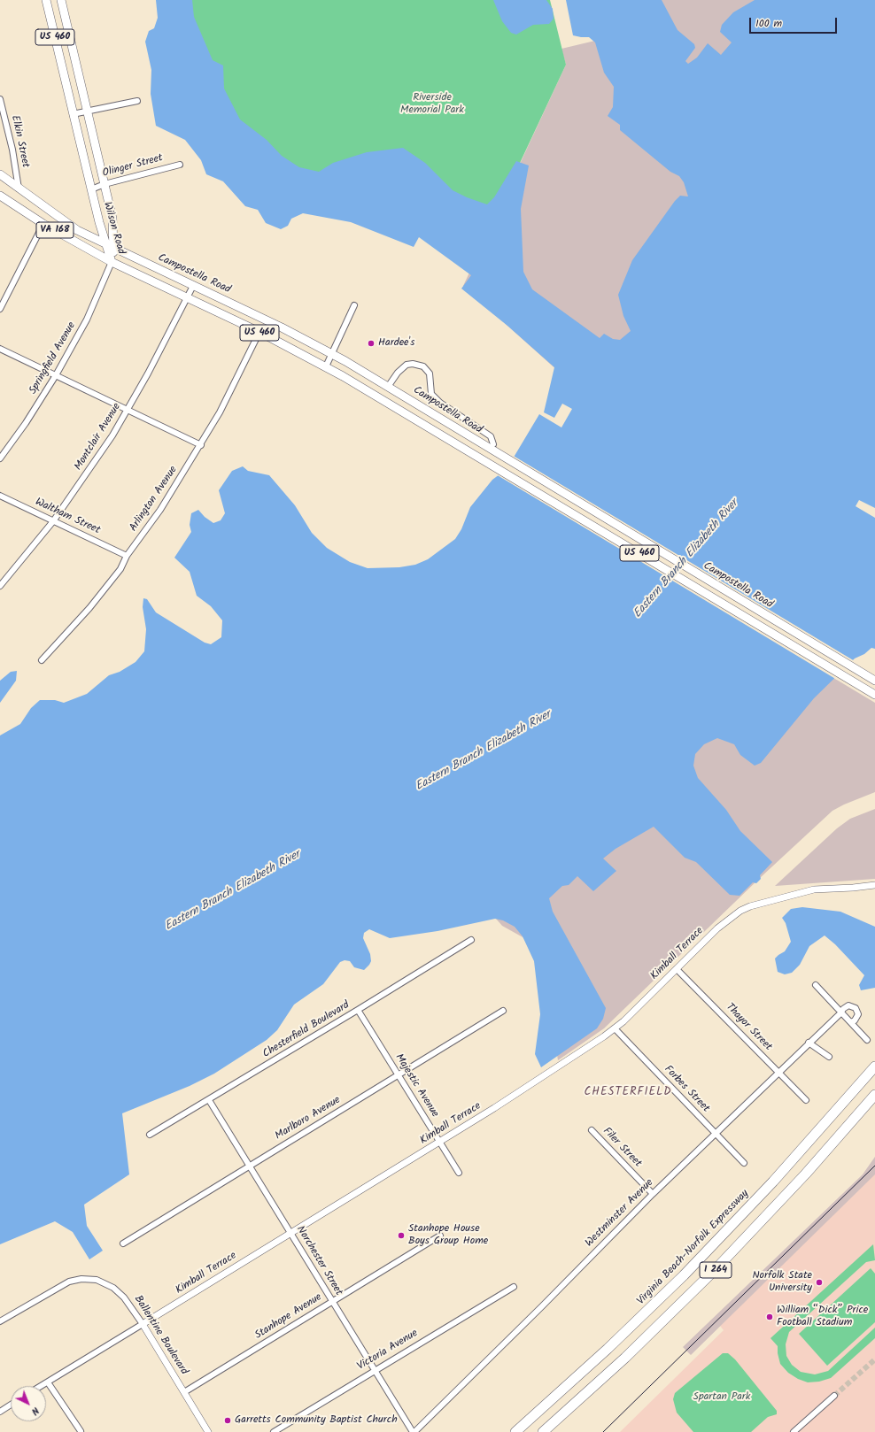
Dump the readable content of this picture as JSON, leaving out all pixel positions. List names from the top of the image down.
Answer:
{
  "streets": {
    "highway": ["Virginia Beach-Norfolk Expressway", "I 264"],
    "main road": [
      "US 460",
      "Wilson Road",
      "VA 168",
      "Campostella Road"
    ],
    "street": [
      "Elkin Street",
      "Olinger Street",
      "Springfield Avenue",
      "Montclair Avenue",
      "Arlington Avenue",
      "Waltham Street",
      "Kimball Terrace",
      "Thayor Street",
      "Chesterfield Boulevard",
      "Majestic Avenue",
      "Forbes Street",
      "Marlboro Avenue",
      "Filer Street",
      "Westminster Avenue",
      "Norchester Street",
      "Stanhope Avenue",
      "Ballentine Boulevard",
      "Victoria Avenue"
    ]
  },
  "crossings": [
    ["US 460", "Wilson Road"],
    ["US 460", "VA 168"],
    ["US 460", "Springfield Avenue"],
    ["US 460", "Montclair Avenue"],
    ["US 460", "Arlington Avenue"],
    ["Elkin Street", "Campostella Road"],
    ["Olinger Street", "Wilson Road"],
    ["Wilson Road", "VA 168"],
    ["Wilson Road", "Campostella Road"],
    ["Wilson Road", "Springfield Avenue"],
    ["VA 168", "Springfield Avenue"],
    ["Campostella Road", "Montclair Avenue"],
    ["Montclair Avenue", "Waltham Street"],
    ["Arlington Avenue", "Waltham Street"],
    ["Kimball Terrace", "Thayor Street"],
    ["Kimball Terrace", "Majestic Avenue"],
    ["Kimball Terrace", "Forbes Street"],
    ["Kimball Terrace", "Norchester Street"],
    ["Kimball Terrace", "Ballentine Boulevard"],
    ["Thayor Street", "Westminster Avenue"],
    ["Chesterfield Boulevard", "Majestic Avenue"],
    ["Chesterfield Boulevard", "Norchester Street"],
    ["Majestic Avenue", "Marlboro Avenue"],
    ["Forbes Street", "Westminster Avenue"],
    ["Marlboro Avenue", "Norchester Street"],
    ["Filer Street", "Westminster Avenue"],
    ["Westminster Avenue", "Norchester Street"],
    ["Norchester Street", "Stanhope Avenue"],
    ["Norchester Street", "Victoria Avenue"],
    ["Stanhope Avenue", "Ballentine Boulevard"]
  ],
  "districts": ["CHESTERFIELD"],
  "water": ["Eastern Branch Elizabeth River"],
  "parks": ["Riverside Memorial Park", "Spartan Park"],
  "places": [
    "Hardee's",
    "Stanhope House Boys Group Home",
    "Norfolk State University",
    "William “Dick” Price Football Stadium",
    "Garretts Community Baptist Church"
  ],
  "scale_bar": "100 m",
  "north": "bottom right"
}
